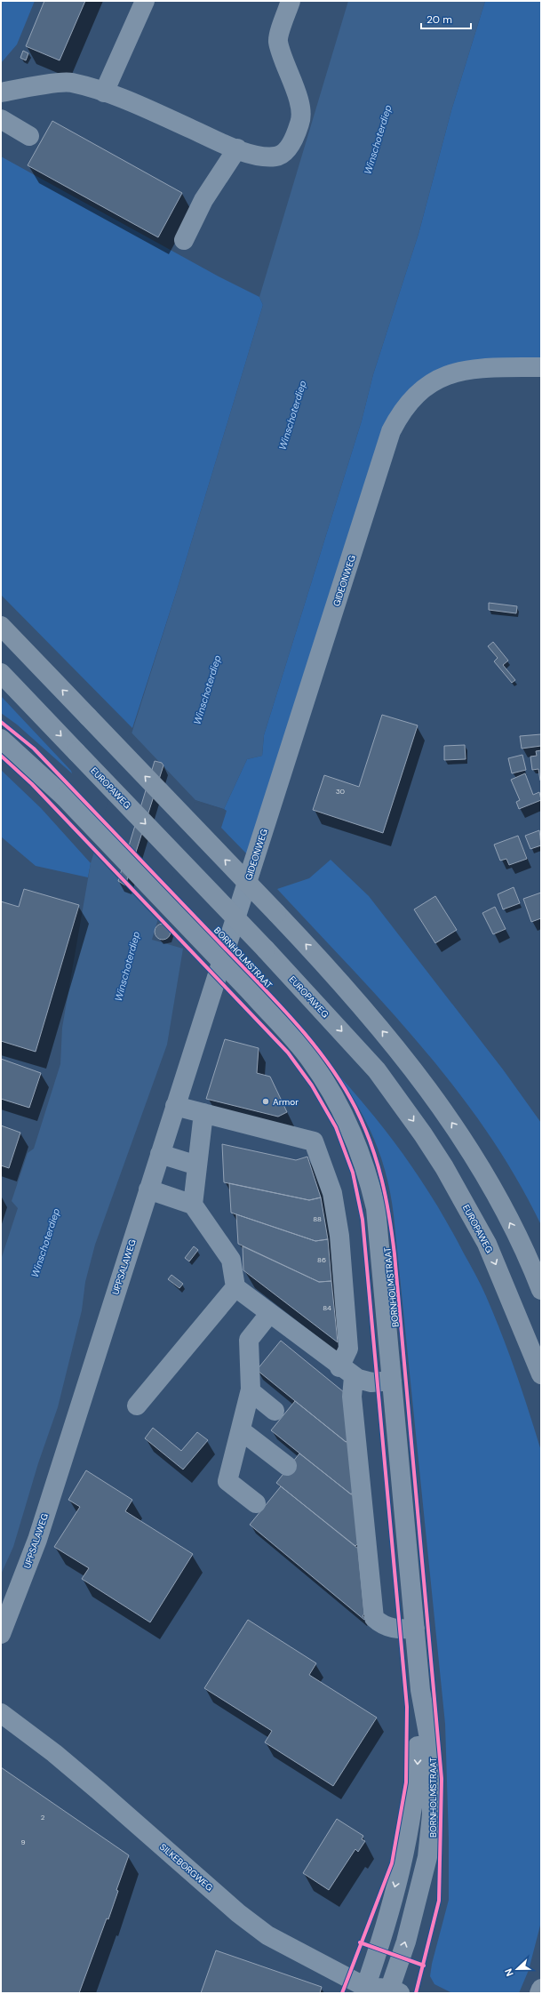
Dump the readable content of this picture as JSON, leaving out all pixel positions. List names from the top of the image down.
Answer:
{
  "streets": {
    "highway": ["EUROPAWEG"],
    "street": [
      "GIDEONWEG",
      "BORNHOLMSTRAAT",
      "UPPSALAWEG",
      "SILKEBORGWEG"
    ]
  },
  "crossings": [
    ["GIDEONWEG", "UPPSALAWEG"],
    ["BORNHOLMSTRAAT", "SILKEBORGWEG"]
  ],
  "water": ["Winschoterdiep"],
  "places": ["Armor"],
  "house_numbers": [
    "30",
    "88",
    "86",
    "84",
    "2",
    "9"
  ],
  "scale_bar": "20 m",
  "north": "left"
}
